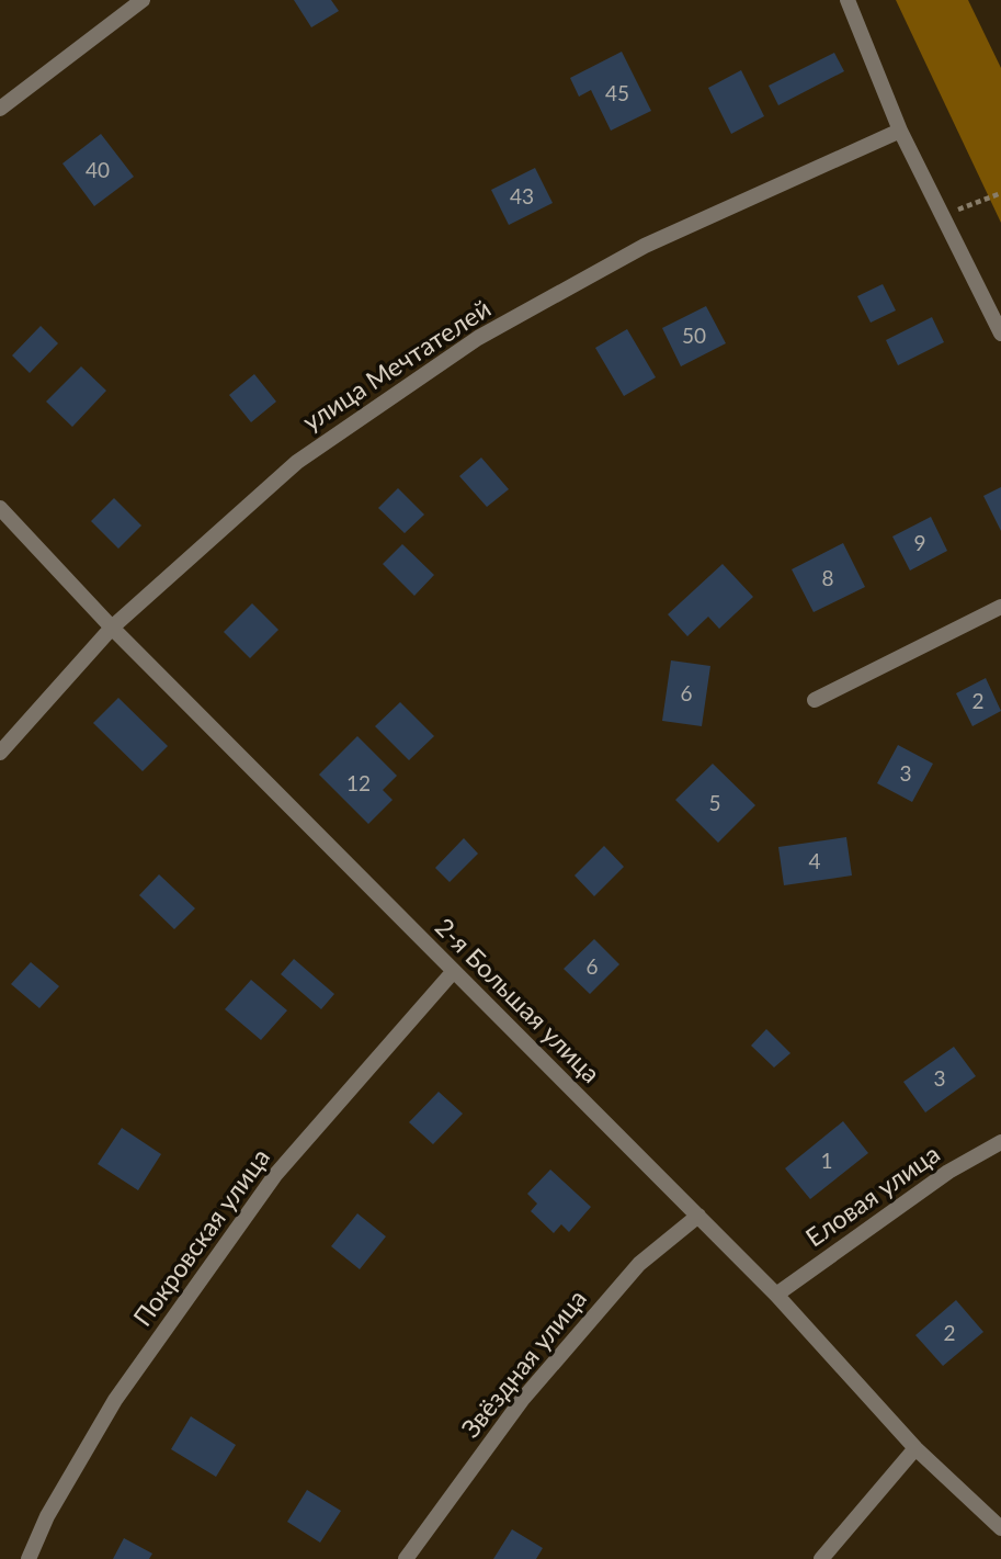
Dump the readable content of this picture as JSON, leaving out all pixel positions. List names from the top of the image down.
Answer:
{
  "streets": {
    "street": [
      "улица Мечтателей",
      "2-я Большая улица",
      "Еловая улица",
      "Покровская улица",
      "Звёздная улица"
    ]
  },
  "crossings": [
    ["улица Мечтателей", "2-я Большая улица"],
    ["2-я Большая улица", "Еловая улица"],
    ["2-я Большая улица", "Покровская улица"],
    ["2-я Большая улица", "Звёздная улица"]
  ],
  "house_numbers": [
    "45",
    "40",
    "43",
    "50",
    "9",
    "8",
    "6",
    "2",
    "3",
    "12",
    "5",
    "4",
    "6",
    "3",
    "1",
    "2"
  ]
}
